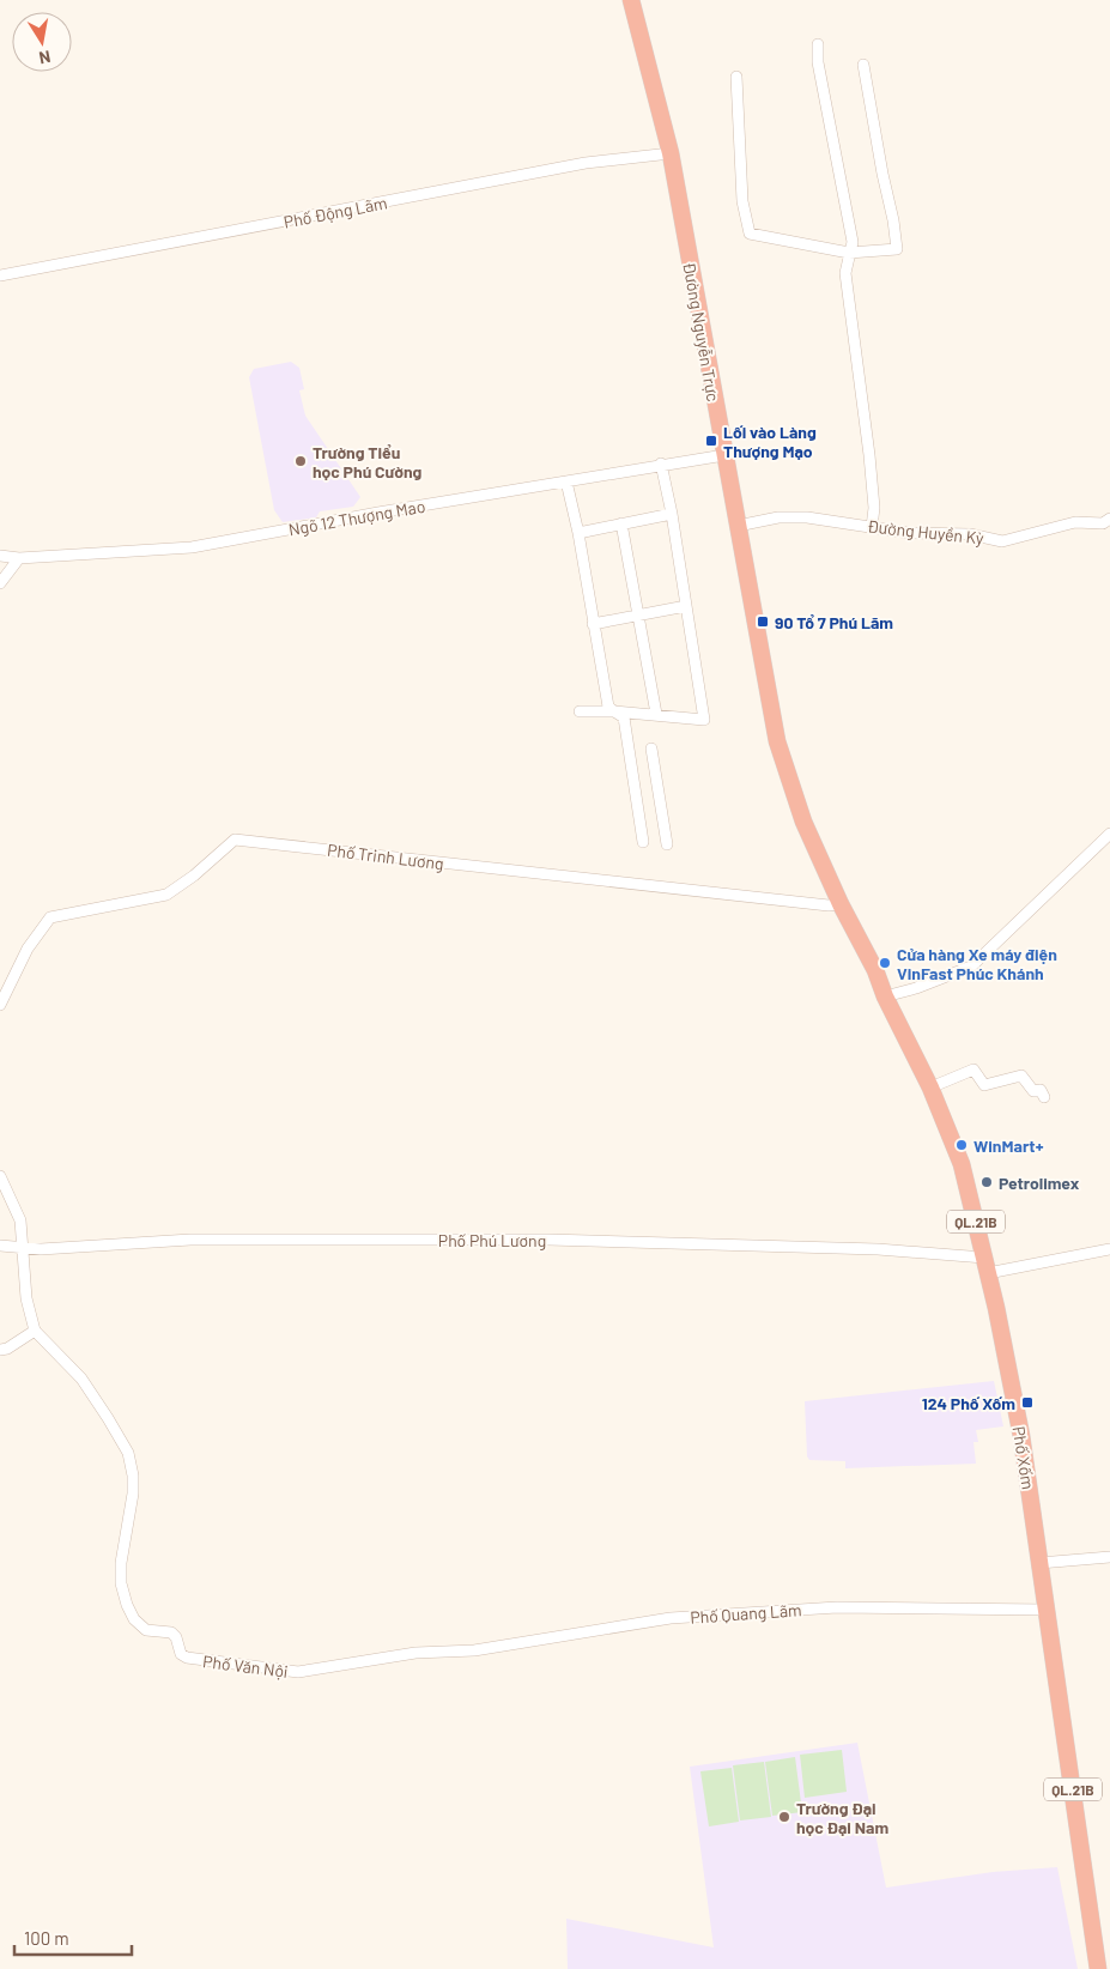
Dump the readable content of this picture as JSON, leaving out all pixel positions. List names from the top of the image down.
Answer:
{
  "streets": {
    "highway": ["Đường Nguyễn Trực", "QL.21B", "Phố Xốm"],
    "street": [
      "Phố Động Lãm",
      "Ngõ 12 Thượng Mao",
      "Đường Huyền Kỳ",
      "Phố Trinh Lương",
      "Phố Phú Lương",
      "Phố Quang Lãm",
      "Phố Văn Nội"
    ]
  },
  "crossings": [
    ["Phố Động Lãm", "Đường Nguyễn Trực"],
    ["Đường Nguyễn Trực", "Ngõ 12 Thượng Mao"],
    ["Đường Nguyễn Trực", "Đường Huyền Kỳ"],
    ["Đường Nguyễn Trực", "Phố Trinh Lương"],
    ["Đường Nguyễn Trực", "Phố Xốm"],
    ["Phố Trinh Lương", "Phố Xốm"],
    ["Phố Phú Lương", "Phố Xốm"],
    ["Phố Xốm", "Phố Quang Lãm"],
    ["Phố Quang Lãm", "Phố Văn Nội"]
  ],
  "places": {
    "transit": ["Lối vào Làng Thượng Mạo", "90 Tổ 7 Phú Lãm", "124 Phố Xốm"],
    "other": [
      "Trường Tiểu học Phú Cường",
      "Cửa hàng Xe máy điện VinFast Phúc Khánh",
      "WinMart+",
      "Petrolimex",
      "Trường Đại học Đại Nam"
    ]
  },
  "scale_bar": "100 m",
  "north": "bottom"
}
